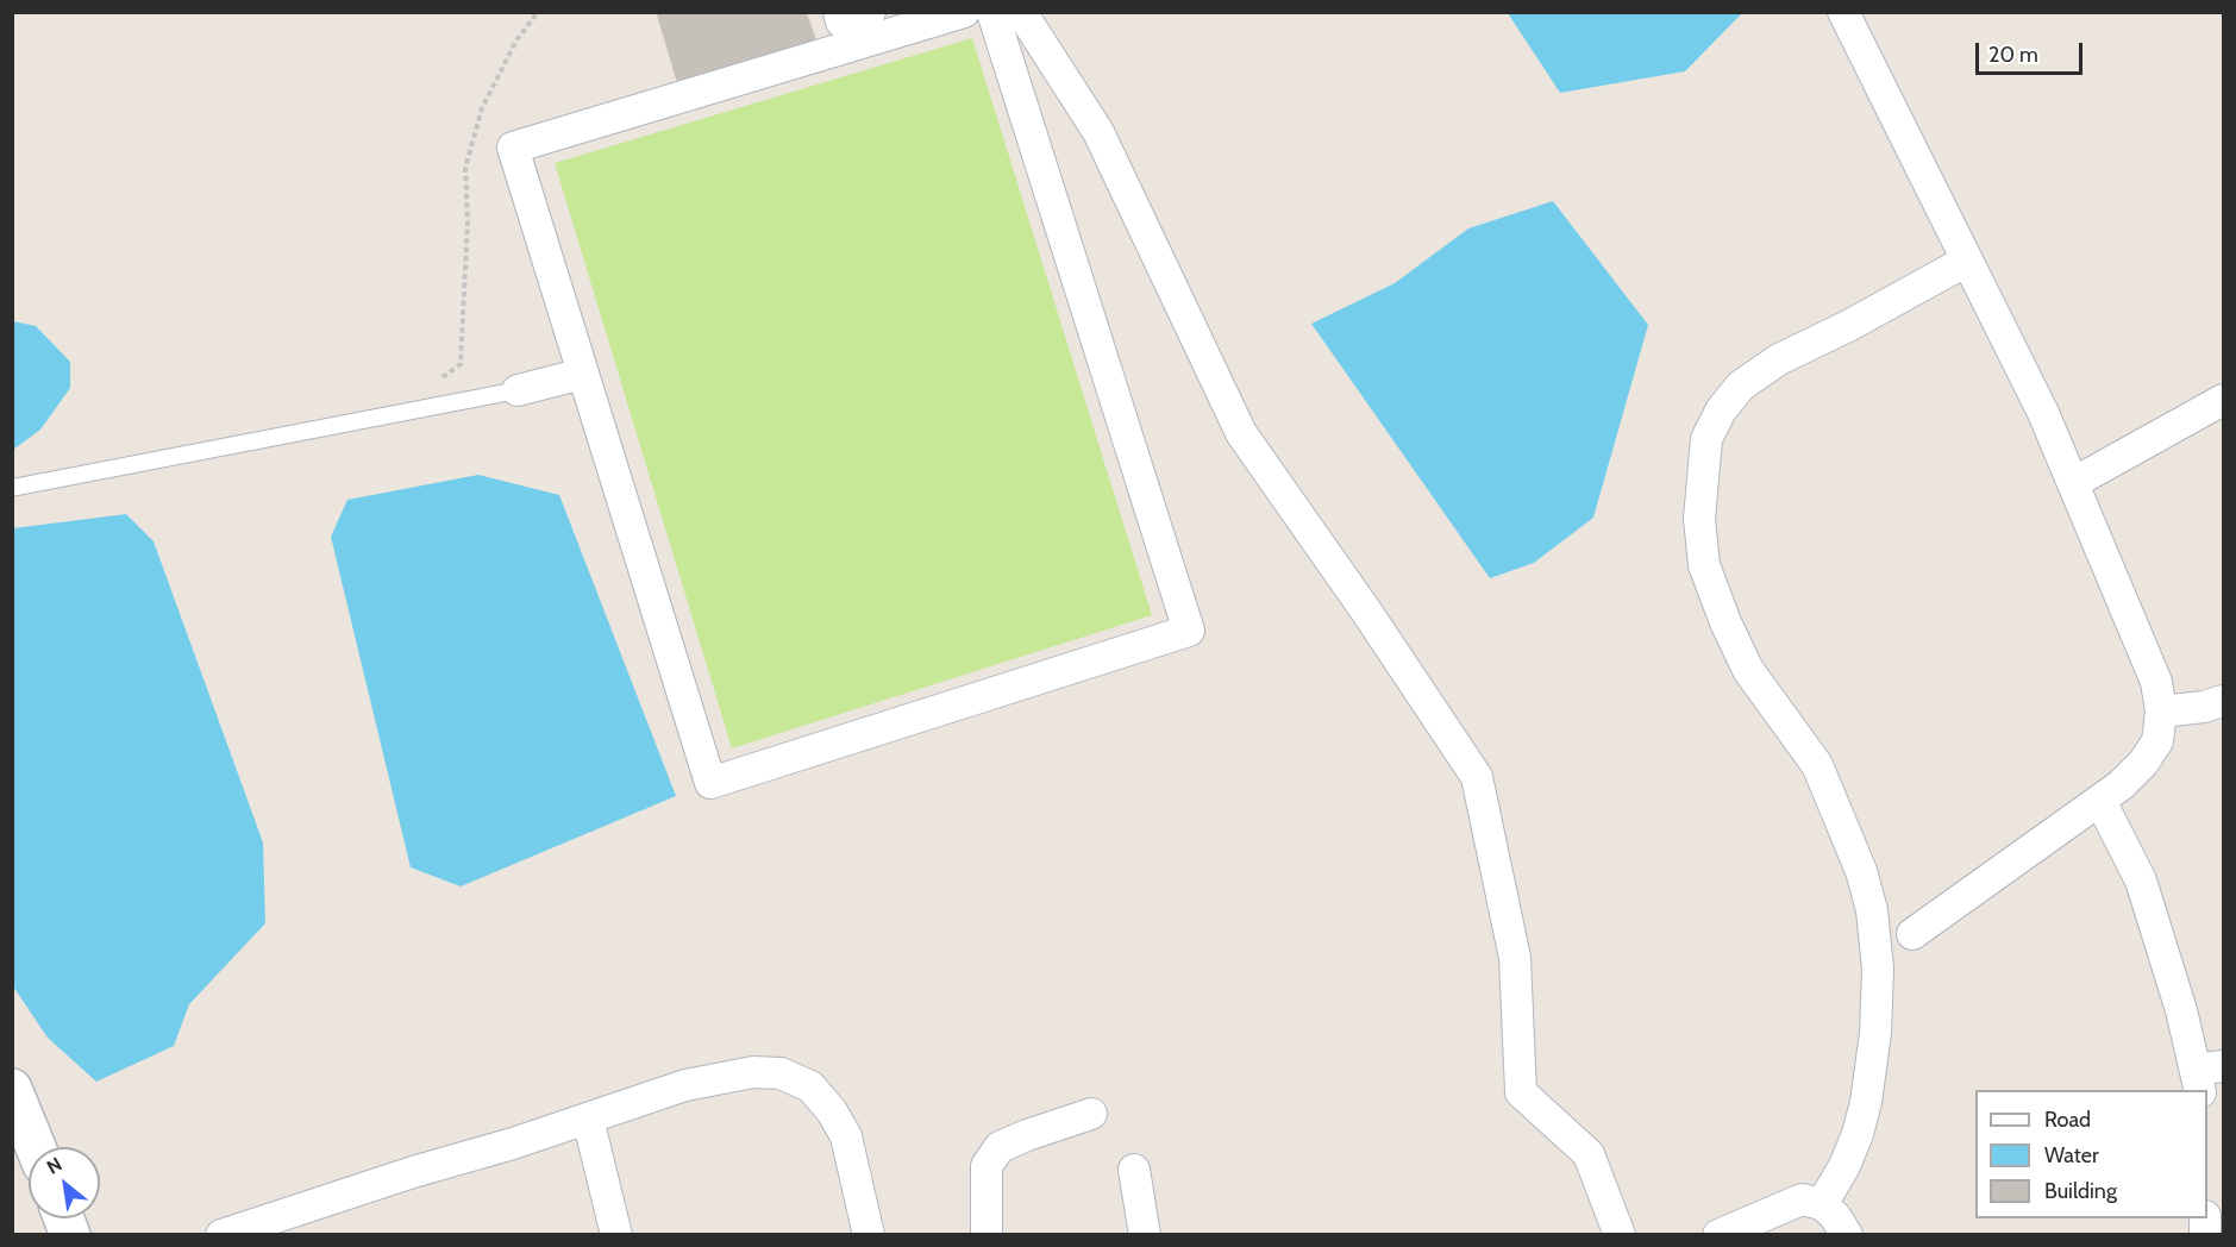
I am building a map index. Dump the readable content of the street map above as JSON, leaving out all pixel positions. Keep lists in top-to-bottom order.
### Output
{
  "legend": ["Road", "Water", "Building"],
  "scale_bar": "20 m",
  "north": "top left"
}
